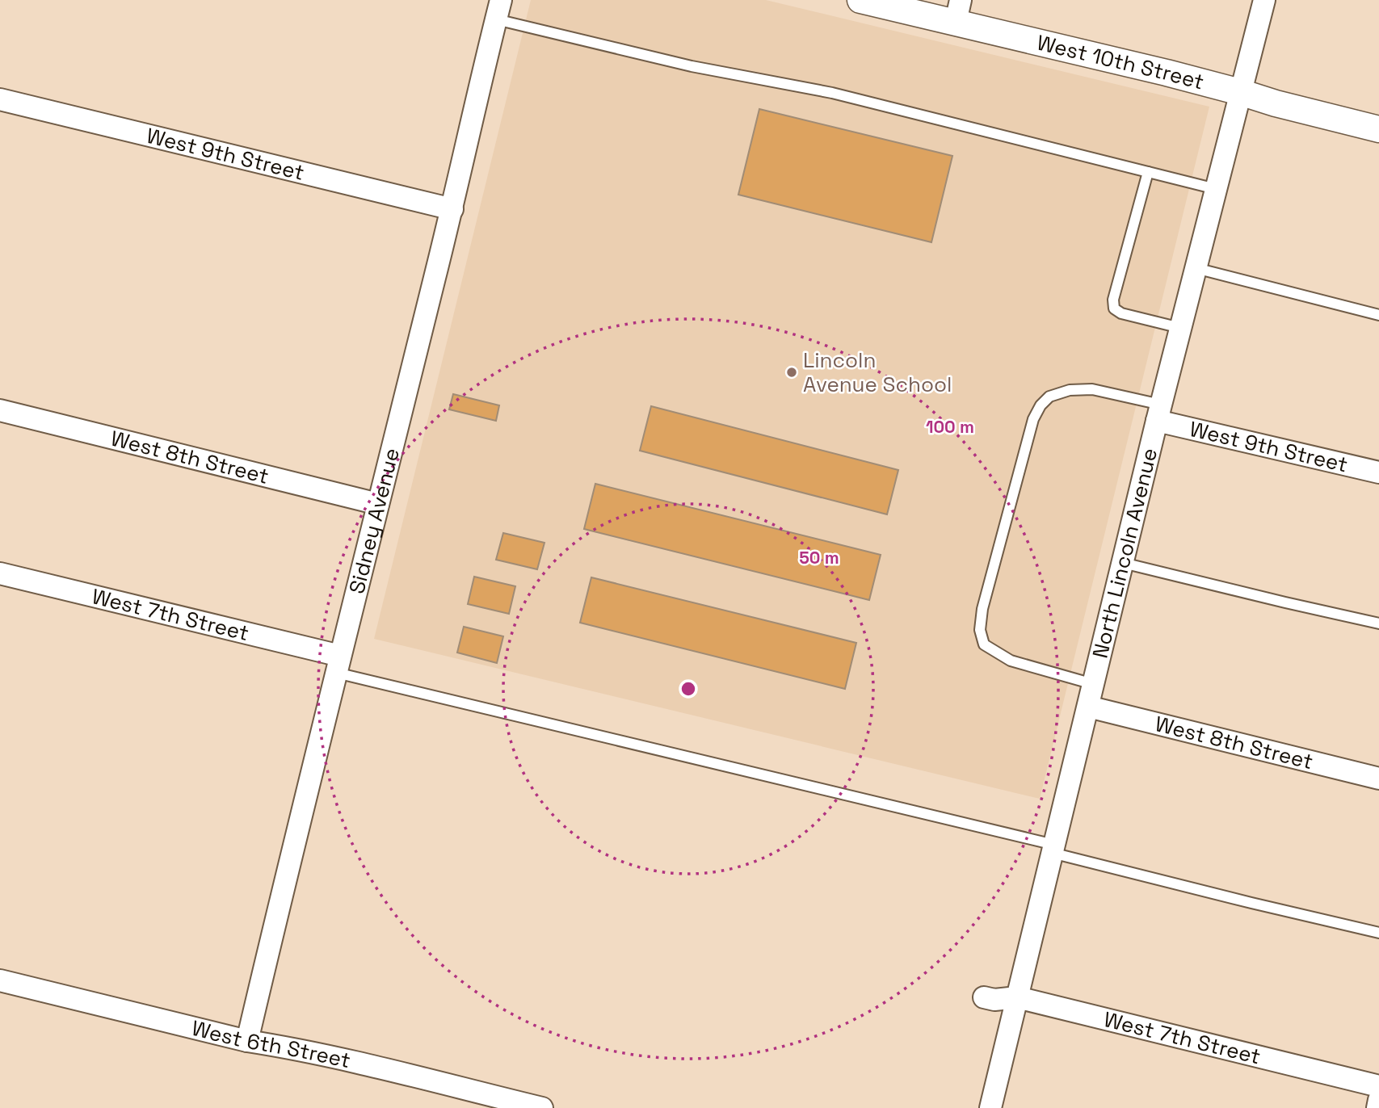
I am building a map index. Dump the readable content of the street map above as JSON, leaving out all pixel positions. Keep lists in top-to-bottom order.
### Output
{
  "streets": {
    "street": [
      "West 10th Street",
      "West 9th Street",
      "West 8th Street",
      "Sidney Avenue",
      "North Lincoln Avenue",
      "West 7th Street",
      "West 6th Street"
    ]
  },
  "crossings": [
    ["West 10th Street", "North Lincoln Avenue"],
    ["West 9th Street", "Sidney Avenue"],
    ["West 9th Street", "North Lincoln Avenue"],
    ["West 8th Street", "Sidney Avenue"],
    ["West 8th Street", "North Lincoln Avenue"],
    ["Sidney Avenue", "West 7th Street"],
    ["Sidney Avenue", "West 6th Street"],
    ["North Lincoln Avenue", "West 7th Street"]
  ],
  "places": ["Lincoln Avenue School"],
  "rings": ["100 m", "50 m"]
}
